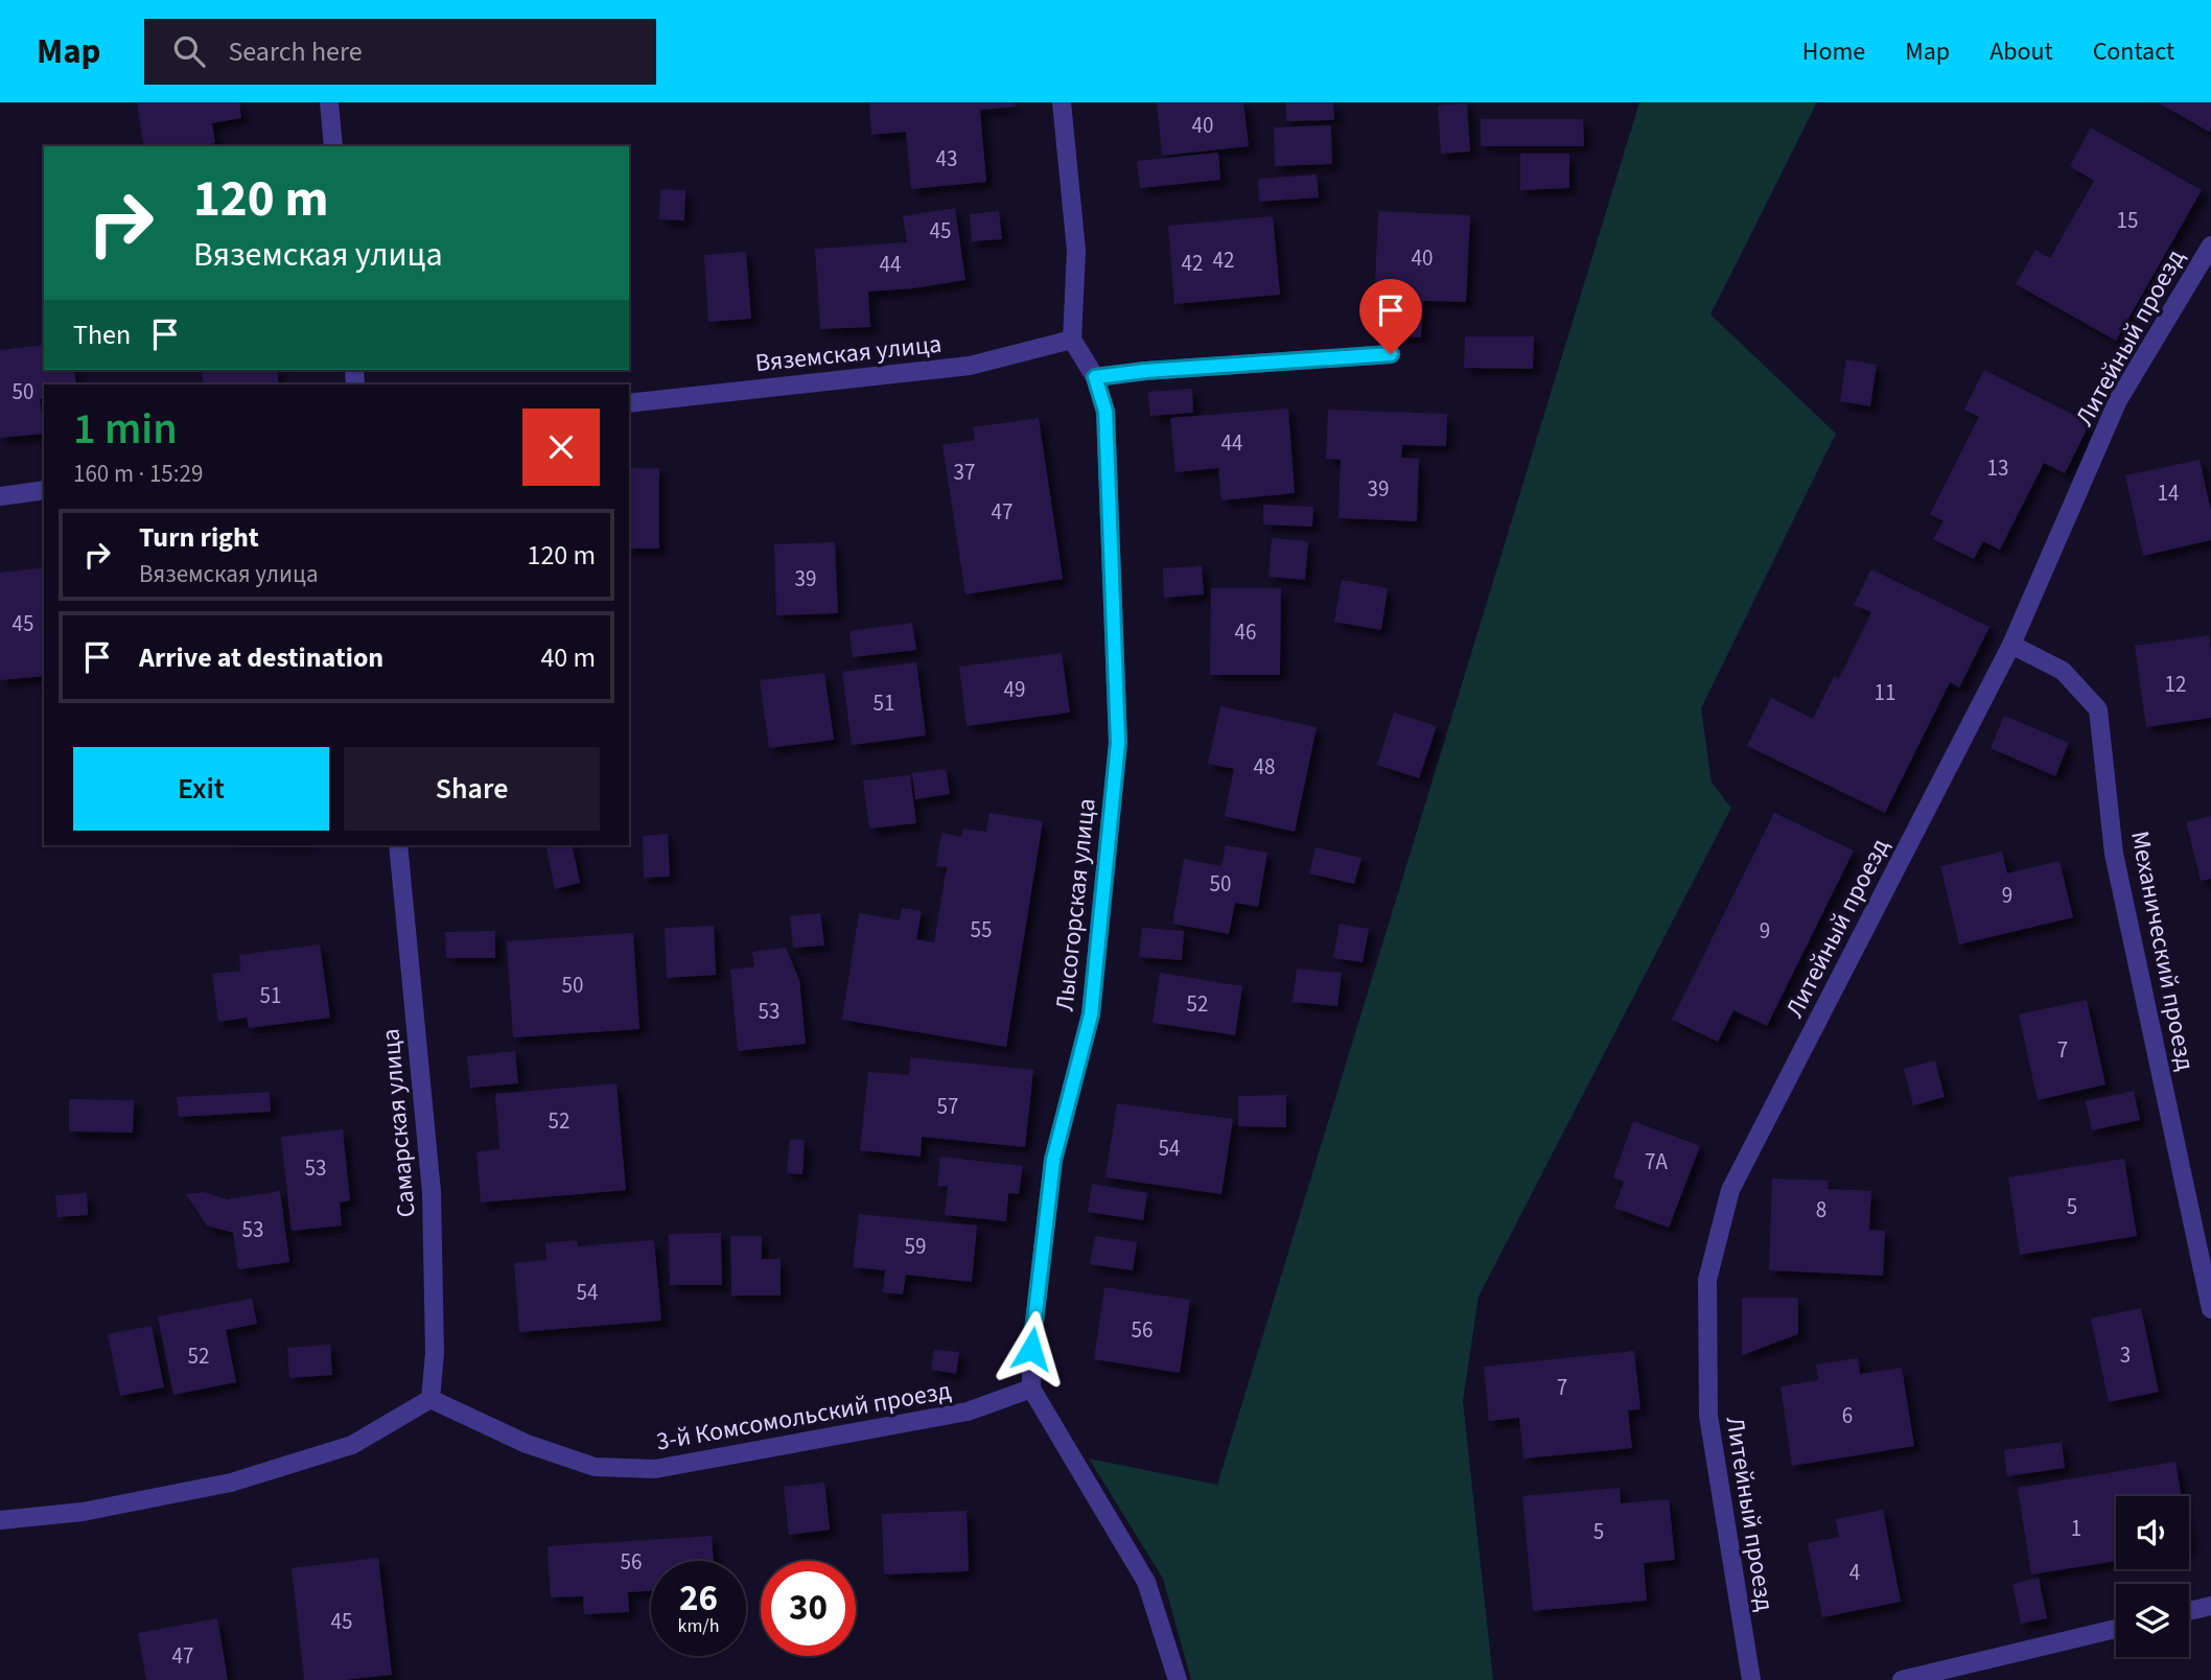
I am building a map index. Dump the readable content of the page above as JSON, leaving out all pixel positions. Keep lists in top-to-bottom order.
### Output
{
  "streets": {
    "street": [
      "Литейный проезд",
      "Вяземская улица",
      "Лысогорская улица",
      "Механический проезд",
      "Самарская улица",
      "3-й Комсомольский проезд"
    ]
  },
  "crossings": [
    ["Литейный проезд", "Механический проезд"],
    ["Вяземская улица", "Лысогорская улица"],
    ["Лысогорская улица", "3-й Комсомольский проезд"],
    ["Самарская улица", "3-й Комсомольский проезд"]
  ],
  "house_numbers": [
    "40",
    "43",
    "15",
    "45",
    "40",
    "42",
    "42",
    "44",
    "50",
    "44",
    "13",
    "37",
    "39",
    "14",
    "47",
    "39",
    "45",
    "46",
    "12",
    "49",
    "11",
    "51",
    "48",
    "50",
    "9",
    "55",
    "9",
    "50",
    "51",
    "52",
    "53",
    "7",
    "57",
    "52",
    "54",
    "7А",
    "53",
    "5",
    "8",
    "53",
    "59",
    "54",
    "56",
    "3",
    "52",
    "7",
    "6",
    "1",
    "5",
    "56",
    "4",
    "45",
    "47"
  ],
  "page": {
    "header": "Map",
    "search": "Search here",
    "nav": [
      "Home",
      "Map",
      "About",
      "Contact"
    ],
    "turn": ["120 m", "Вяземская улица"],
    "then": "Then",
    "heading": ["1 min", "160 m · 15:29"],
    "list": [
      {
        "name": "Turn right",
        "note": "Вяземская улица",
        "value": "120 m"
      },
      {
        "name": "Arrive at destination",
        "value": "40 m"
      }
    ],
    "buttons": ["Exit", "Share"],
    "speed": "26 km/h",
    "limit": "30"
  }
}
